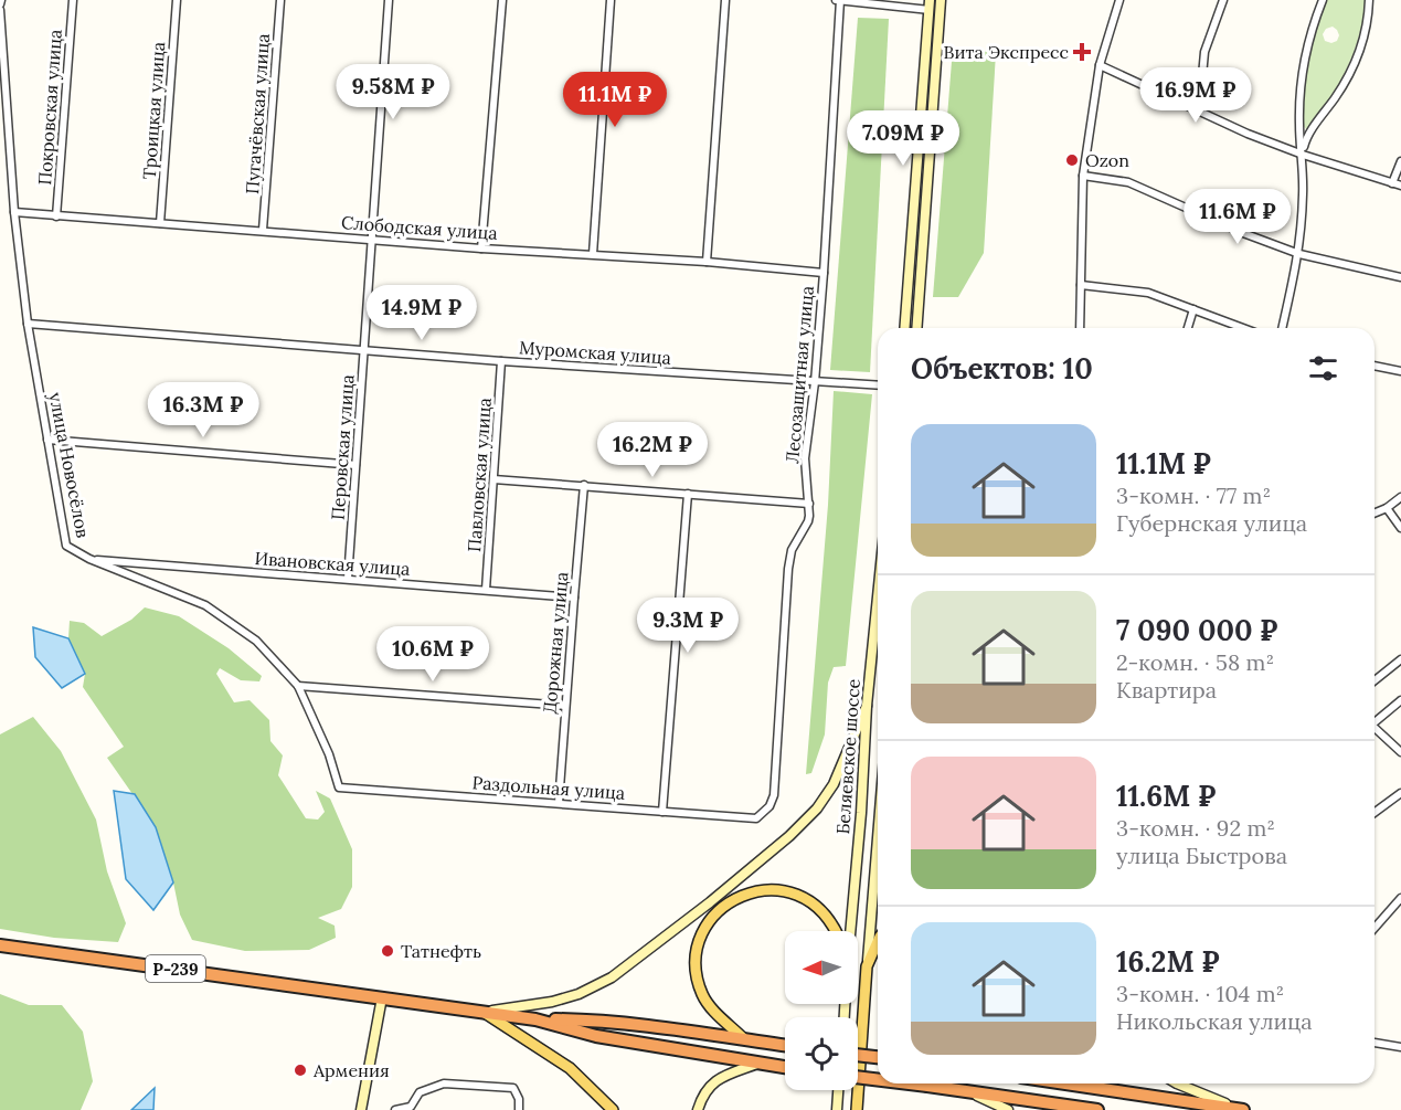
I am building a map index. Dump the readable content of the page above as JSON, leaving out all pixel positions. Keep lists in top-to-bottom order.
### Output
{
  "streets": {
    "highway": ["Р-239"],
    "main road": ["Беляевское шоссе"],
    "street": [
      "Покровская улица",
      "Троицкая улица",
      "Пугачёвская улица",
      "Слободская улица",
      "Муромская улица",
      "Лесозащитная улица",
      "Перовская улица",
      "улица Новосёлов",
      "Павловская улица",
      "Ивановская улица",
      "Дорожная улица",
      "Раздольная улица"
    ]
  },
  "crossings": [
    ["Покровская улица", "Слободская улица"],
    ["Троицкая улица", "Слободская улица"],
    ["Пугачёвская улица", "Слободская улица"],
    ["Слободская улица", "Лесозащитная улица"],
    ["Слободская улица", "Перовская улица"],
    ["Слободская улица", "улица Новосёлов"],
    ["Муромская улица", "Лесозащитная улица"],
    ["Муромская улица", "Перовская улица"],
    ["Муромская улица", "улица Новосёлов"],
    ["Муромская улица", "Павловская улица"],
    ["Лесозащитная улица", "Раздольная улица"],
    ["Перовская улица", "Ивановская улица"],
    ["улица Новосёлов", "Ивановская улица"],
    ["улица Новосёлов", "Раздольная улица"],
    ["Павловская улица", "Ивановская улица"],
    ["Ивановская улица", "Дорожная улица"],
    ["Дорожная улица", "Раздольная улица"]
  ],
  "places": {
    "health": ["Вита Экспресс"],
    "other": ["Ozon", "Татнефть", "Армения"]
  },
  "north": "left",
  "page": {
    "price": [
      "9.58M ₽",
      "16.9M ₽",
      "11.1M ₽",
      "7.09M ₽",
      "11.6M ₽",
      "14.9M ₽",
      "16.3M ₽",
      "16.2M ₽",
      "9.3M ₽",
      "10.6M ₽"
    ],
    "heading": "Объектов: 10",
    "list": [
      {
        "name": "11.1M ₽",
        "note": "3-комн. · 77 m² · Губернская улица"
      },
      {
        "name": "7 090 000 ₽",
        "note": "2-комн. · 58 m² · Квартира"
      },
      {
        "name": "11.6M ₽",
        "note": "3-комн. · 92 m² · улица Быстрова"
      },
      {
        "name": "16.2M ₽",
        "note": "3-комн. · 104 m² · Никольская улица"
      }
    ]
  }
}
